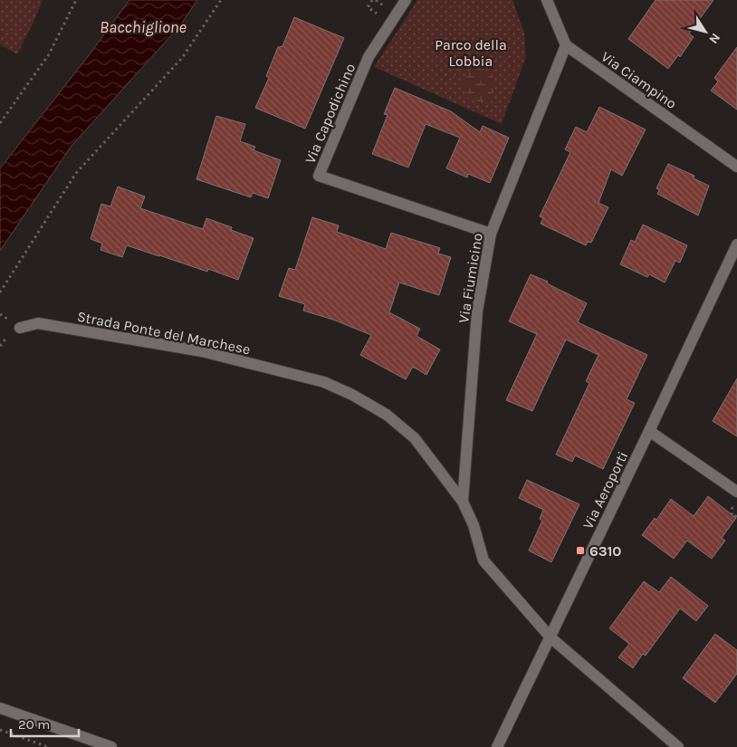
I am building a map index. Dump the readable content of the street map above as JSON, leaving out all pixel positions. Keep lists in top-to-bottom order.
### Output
{
  "streets": {
    "street": [
      "Via Ciampino",
      "Via Capodichino",
      "Via Fiumicino",
      "Strada Ponte del Marchese",
      "Via Aeroporti"
    ]
  },
  "crossings": [
    ["Via Ciampino", "Via Fiumicino"],
    ["Via Capodichino", "Via Fiumicino"],
    ["Via Fiumicino", "Strada Ponte del Marchese"],
    ["Strada Ponte del Marchese", "Via Aeroporti"]
  ],
  "water": ["Bacchiglione"],
  "parks": ["Parco della Lobbia"],
  "places": {
    "transit": ["6310"]
  },
  "scale_bar": "20 m",
  "north": "bottom right"
}
